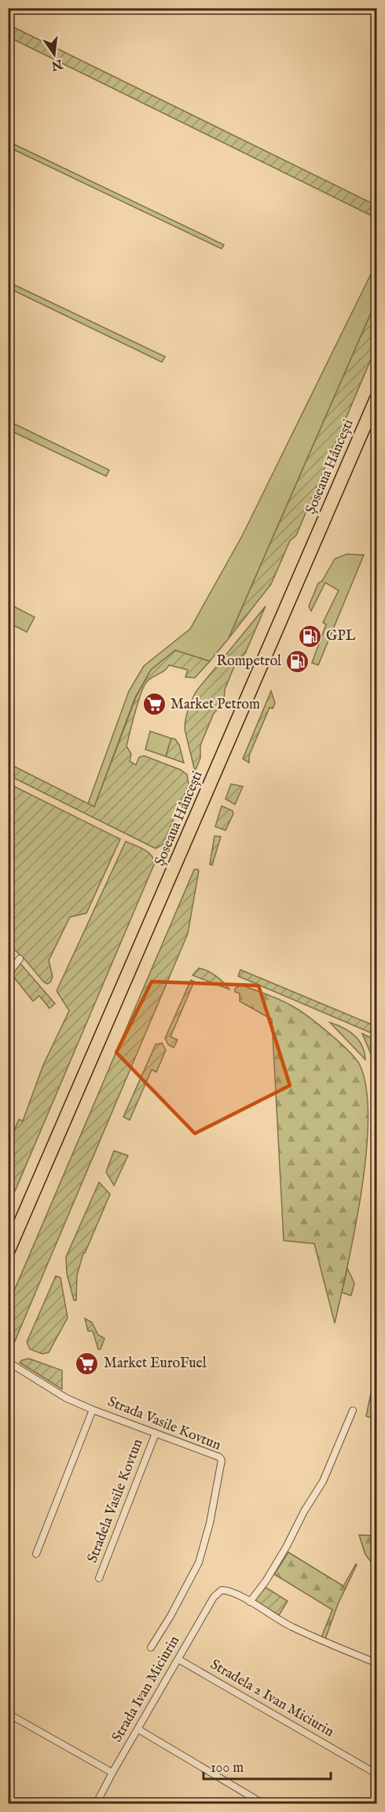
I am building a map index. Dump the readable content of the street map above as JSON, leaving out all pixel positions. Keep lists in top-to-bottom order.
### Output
{
  "streets": {
    "highway": ["Șoseaua Hâncești"],
    "street": [
      "Strada Vasile Kovtun",
      "Stradela Vasile Kovtun",
      "Strada Ivan Miciurin",
      "Stradela 2 Ivan Miciurin"
    ]
  },
  "crossings": [
    ["Strada Vasile Kovtun", "Stradela Vasile Kovtun"],
    ["Strada Ivan Miciurin", "Stradela 2 Ivan Miciurin"]
  ],
  "places": {
    "fuel station": ["GPL", "Rompetrol"],
    "supermarket": ["Market Petrom", "Market EuroFuel"]
  },
  "scale_bar": "100 m",
  "north": "bottom"
}
